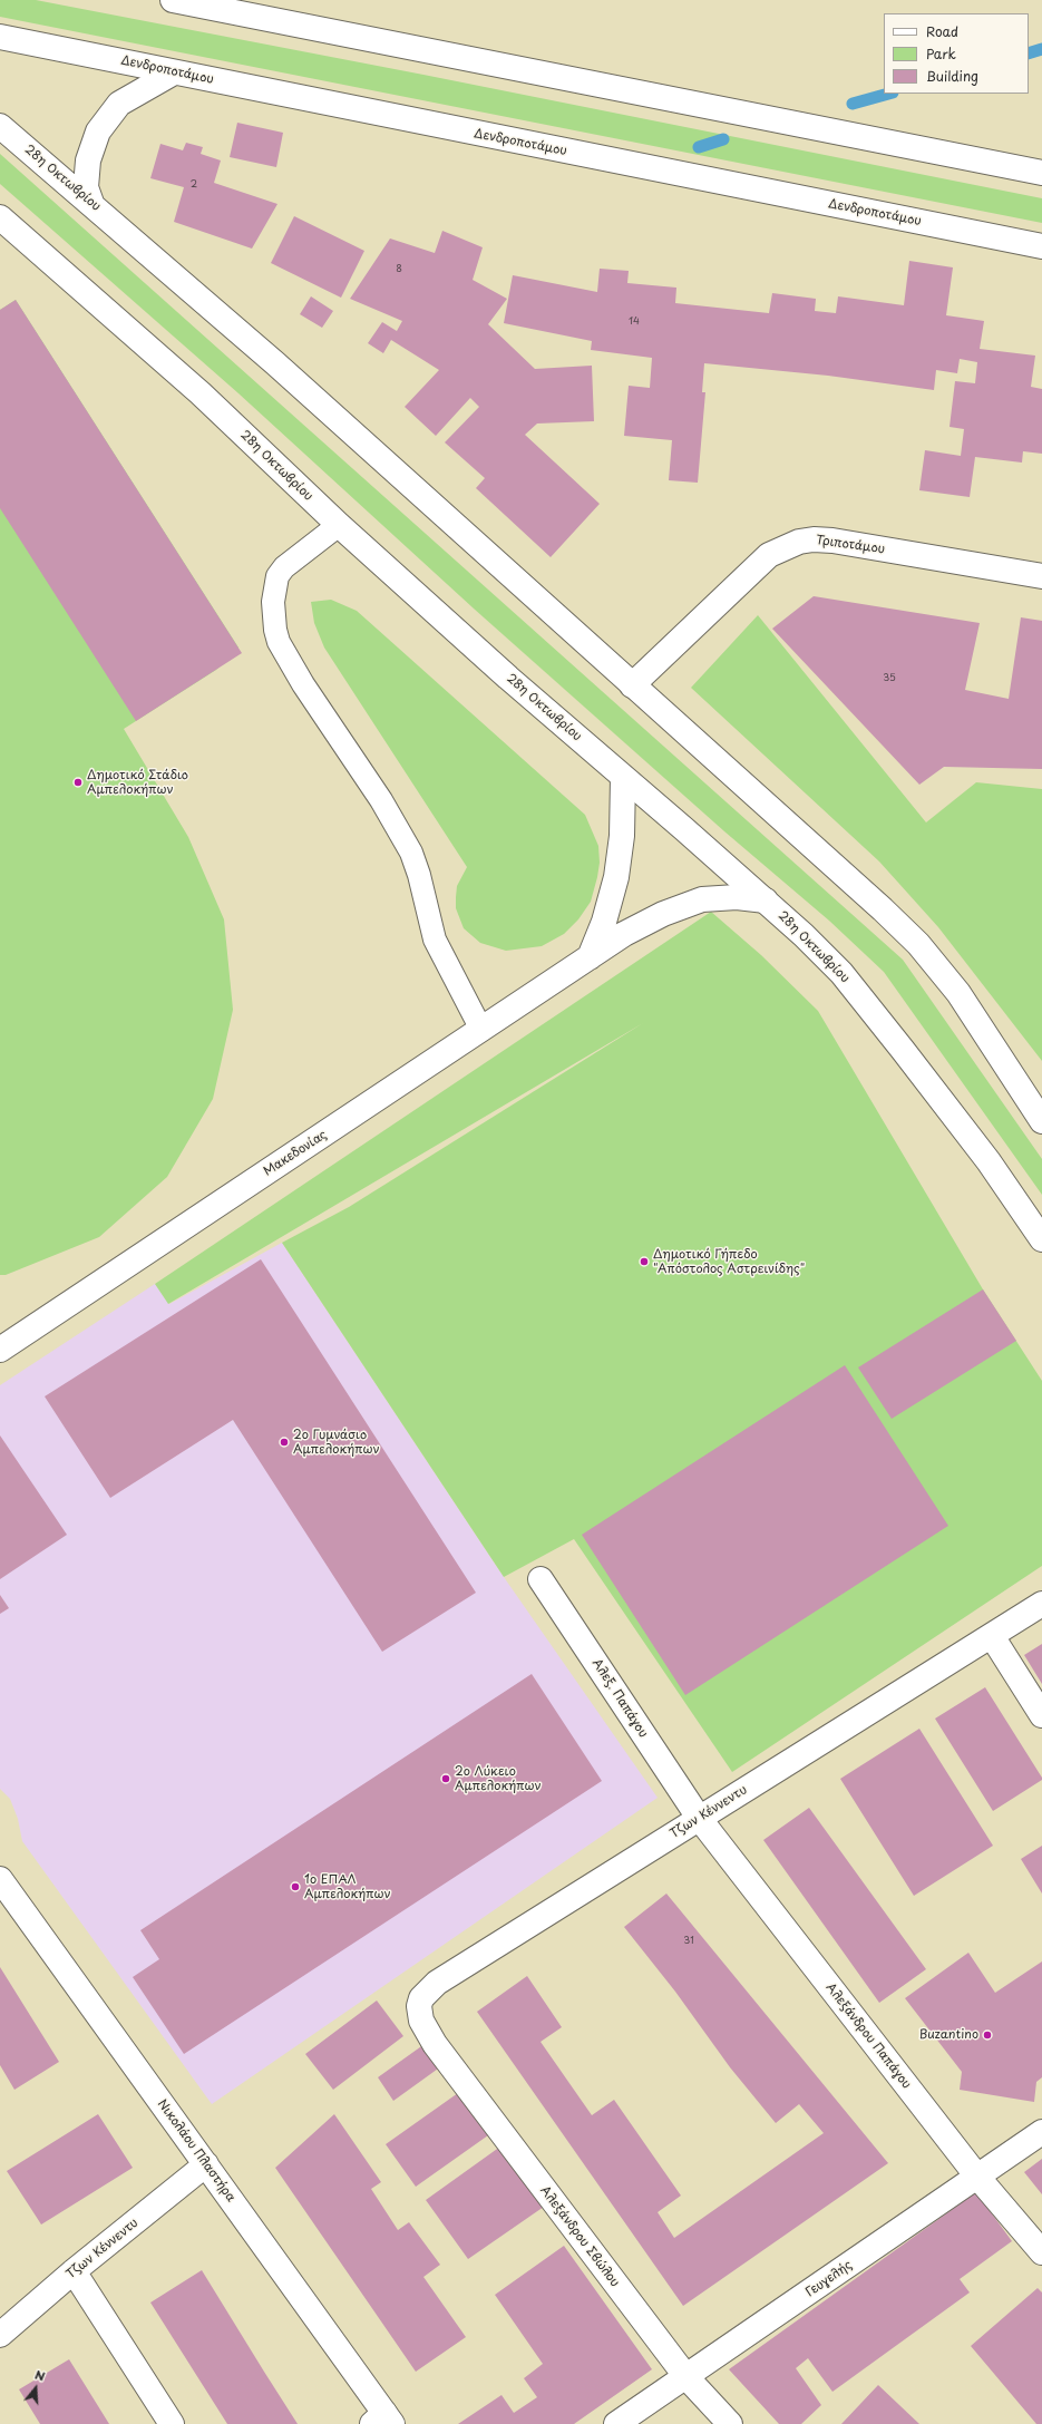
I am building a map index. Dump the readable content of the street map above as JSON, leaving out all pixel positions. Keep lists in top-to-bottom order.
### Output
{
  "streets": {
    "street": [
      "Δενδροποτάμου",
      "28η Οκτωβρίου",
      "Τριποτάμου",
      "Μακεδονίας",
      "Αλεξ. Παπάγου",
      "Τζων Κέννεντυ",
      "Αλεξάνδρου Παπάγου",
      "Νικολάου Πλαστήρα",
      "Αλεξάνδρου Σβώλου",
      "Γευγελής"
    ]
  },
  "crossings": [
    ["28η Οκτωβρίου", "Τριποτάμου"],
    ["28η Οκτωβρίου", "Μακεδονίας"],
    ["Αλεξ. Παπάγου", "Τζων Κέννεντυ"],
    ["Αλεξ. Παπάγου", "Αλεξάνδρου Παπάγου"],
    ["Τζων Κέννεντυ", "Αλεξάνδρου Παπάγου"],
    ["Τζων Κέννεντυ", "Νικολάου Πλαστήρα"],
    ["Τζων Κέννεντυ", "Αλεξάνδρου Σβώλου"],
    ["Αλεξάνδρου Παπάγου", "Γευγελής"],
    ["Αλεξάνδρου Σβώλου", "Γευγελής"]
  ],
  "places": [
    "Δημοτικό Στάδιο Αμπελοκήπων",
    "Δημοτικό Γήπεδο \"Απόστολος Αστρεινίδης\"",
    "2ο Γυμνάσιο Αμπελοκήπων",
    "2ο Λύκειο Αμπελοκήπων",
    "1ο ΕΠΑΛ Αμπελοκήπων",
    "Buzantino"
  ],
  "house_numbers": [
    "2",
    "8",
    "14",
    "35",
    "31"
  ],
  "legend": ["Road", "Park", "Building"],
  "north": "top"
}
